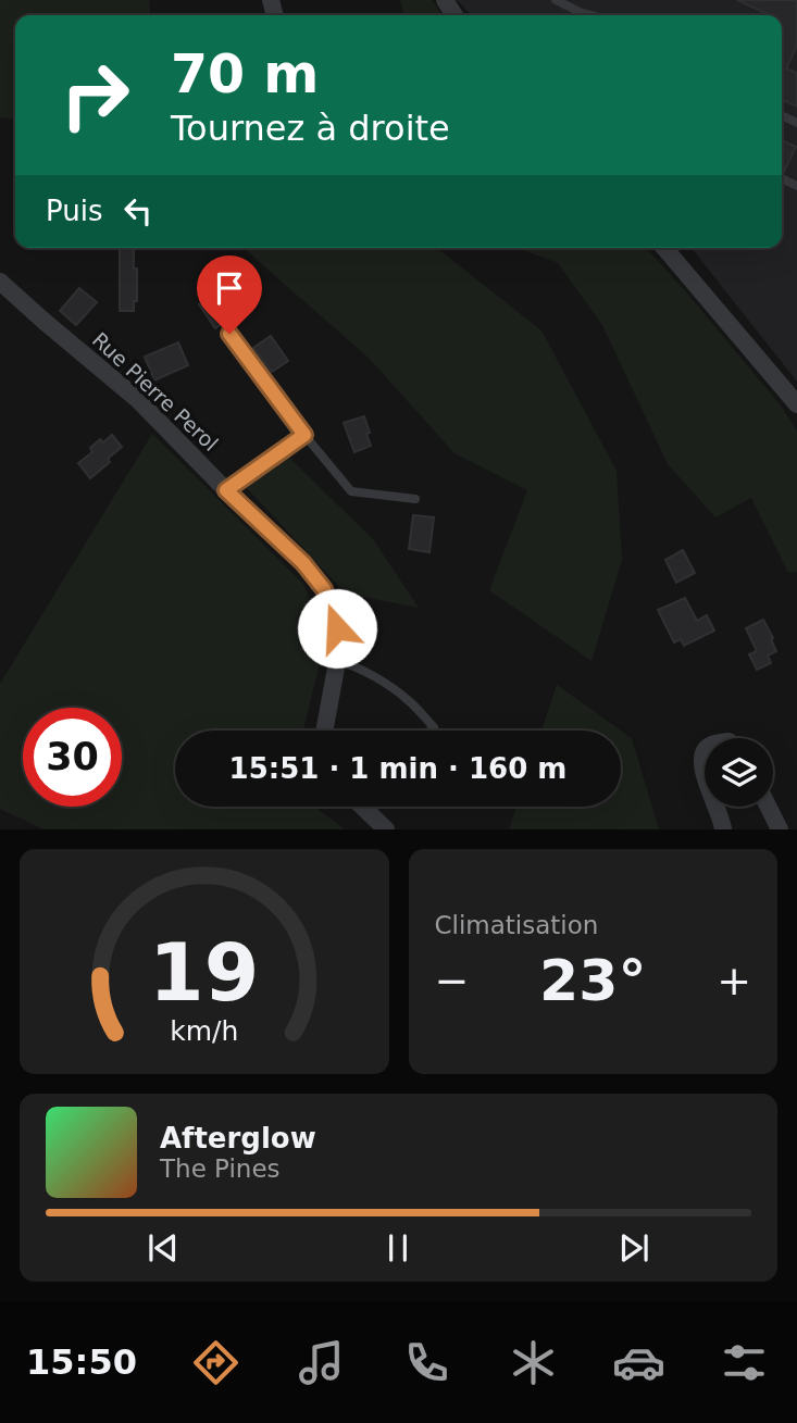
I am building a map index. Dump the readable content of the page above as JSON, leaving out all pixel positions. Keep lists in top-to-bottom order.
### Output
{
  "streets": {
    "street": ["Rue Pierre Perol"]
  },
  "page": {
    "turn": ["70 m", "Tournez à droite"],
    "then": "Puis",
    "limit": "30",
    "trip": "15:51 · 1 min · 160 m",
    "tile": "Climatisation",
    "heat": ["−", "23°", "+"],
    "song": ["Afterglow", "The Pines"],
    "tabs": "15:50",
    "gauge": ["19", "km/h"]
  }
}
